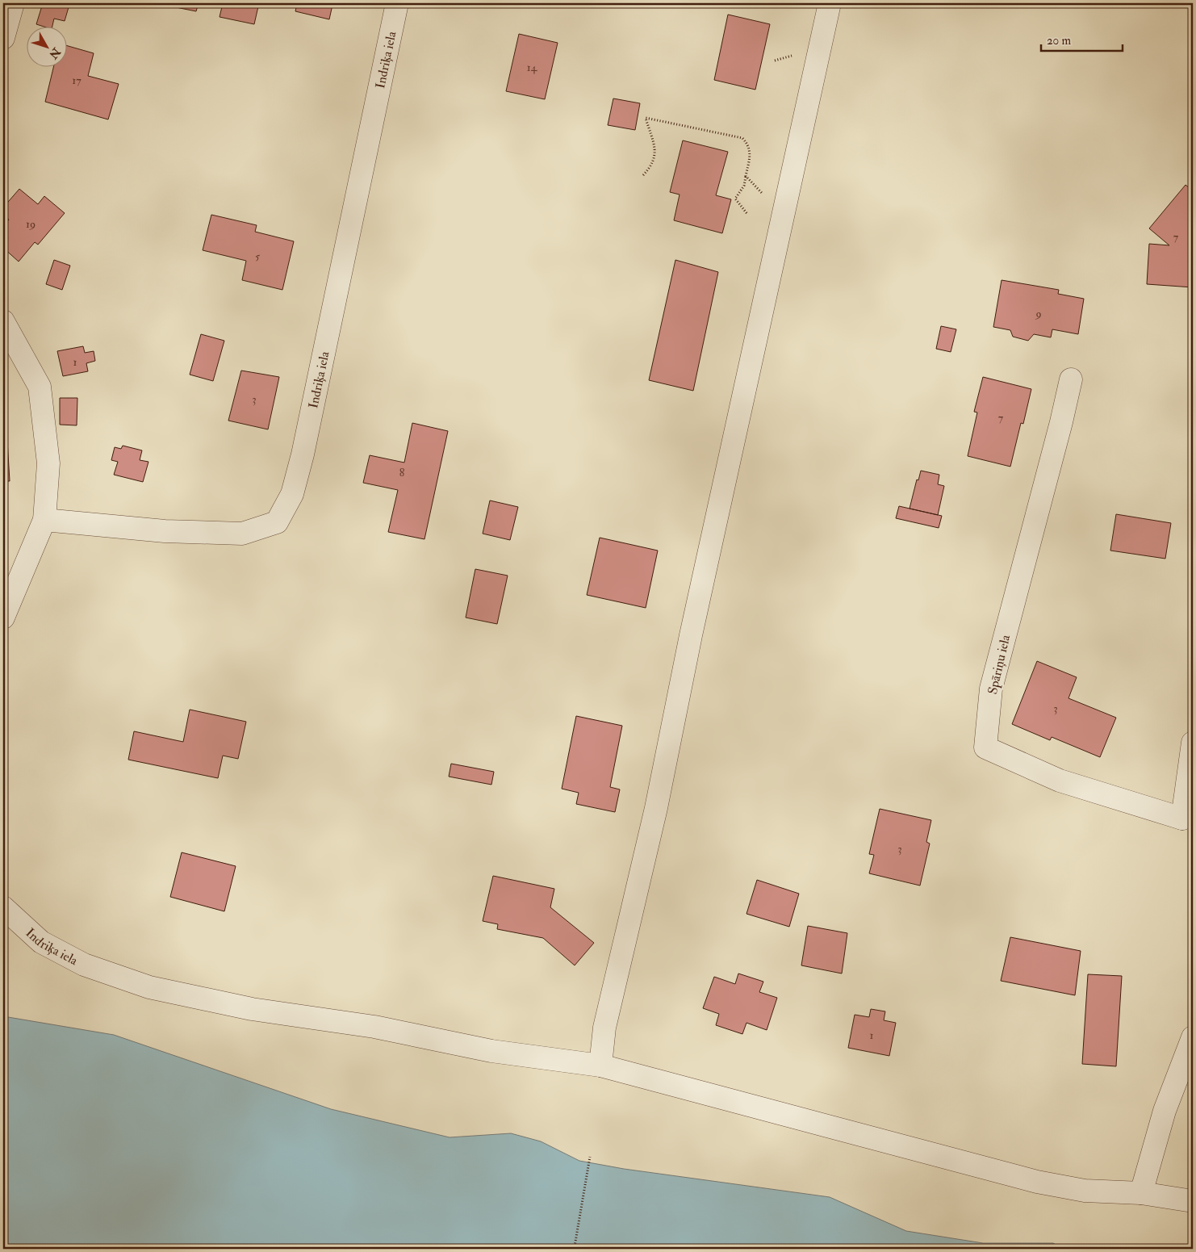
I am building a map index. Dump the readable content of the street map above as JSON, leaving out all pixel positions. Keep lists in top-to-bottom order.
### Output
{
  "streets": {
    "street": ["Indriķa iela", "Spāriņu iela"]
  },
  "house_numbers": [
    "14",
    "17",
    "19",
    "7",
    "5",
    "9",
    "1",
    "3",
    "7",
    "8",
    "3",
    "3",
    "1"
  ],
  "scale_bar": "20 m",
  "north": "bottom right"
}
